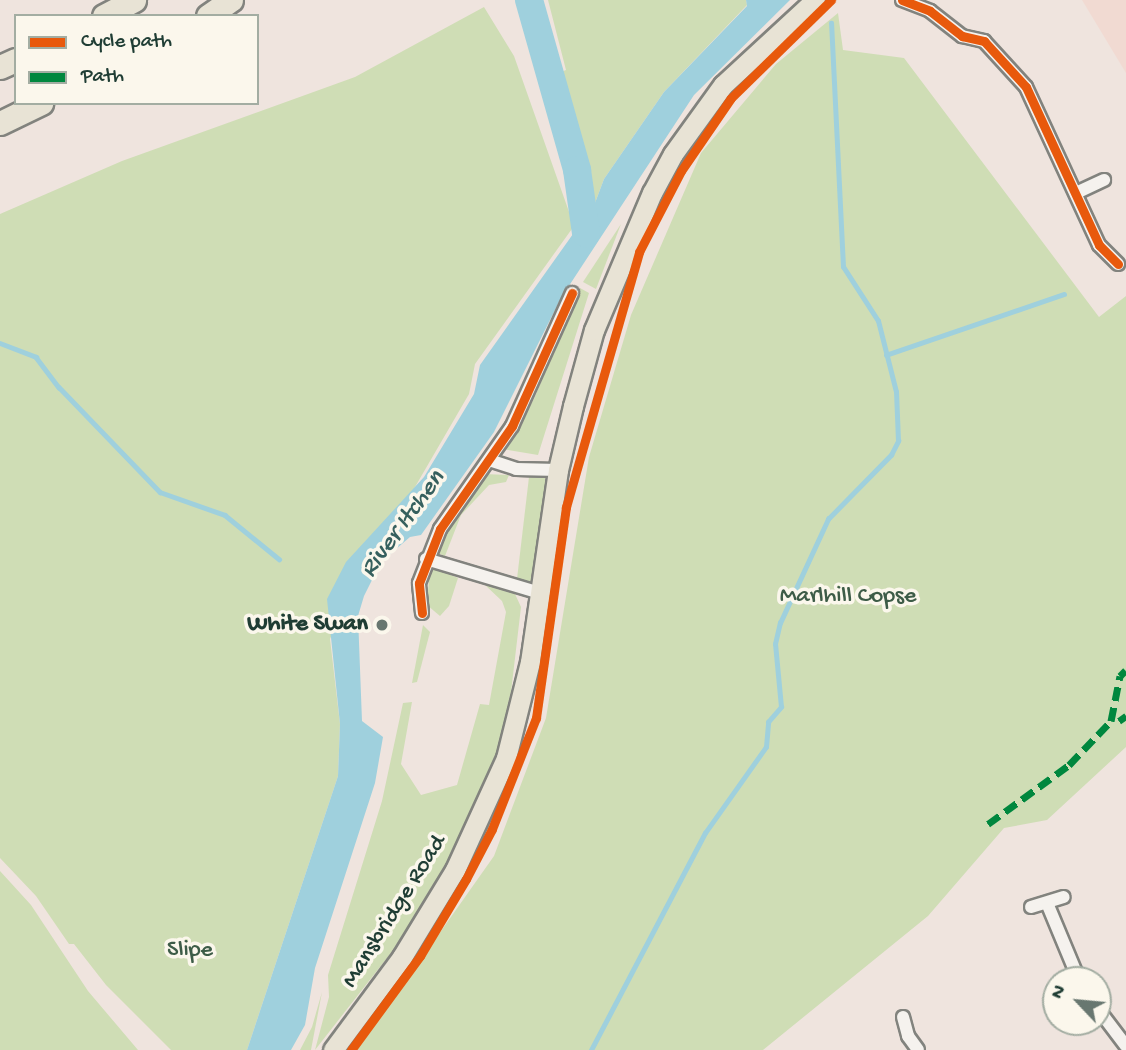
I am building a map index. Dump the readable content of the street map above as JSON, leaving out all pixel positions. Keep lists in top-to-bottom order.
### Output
{
  "streets": {
    "main road": ["Mansbridge Road"]
  },
  "water": ["River Itchen"],
  "parks": ["Marlhill Copse", "Slipe"],
  "places": ["White Swan"],
  "legend": ["Cycle path", "Path"],
  "north": "top left"
}
